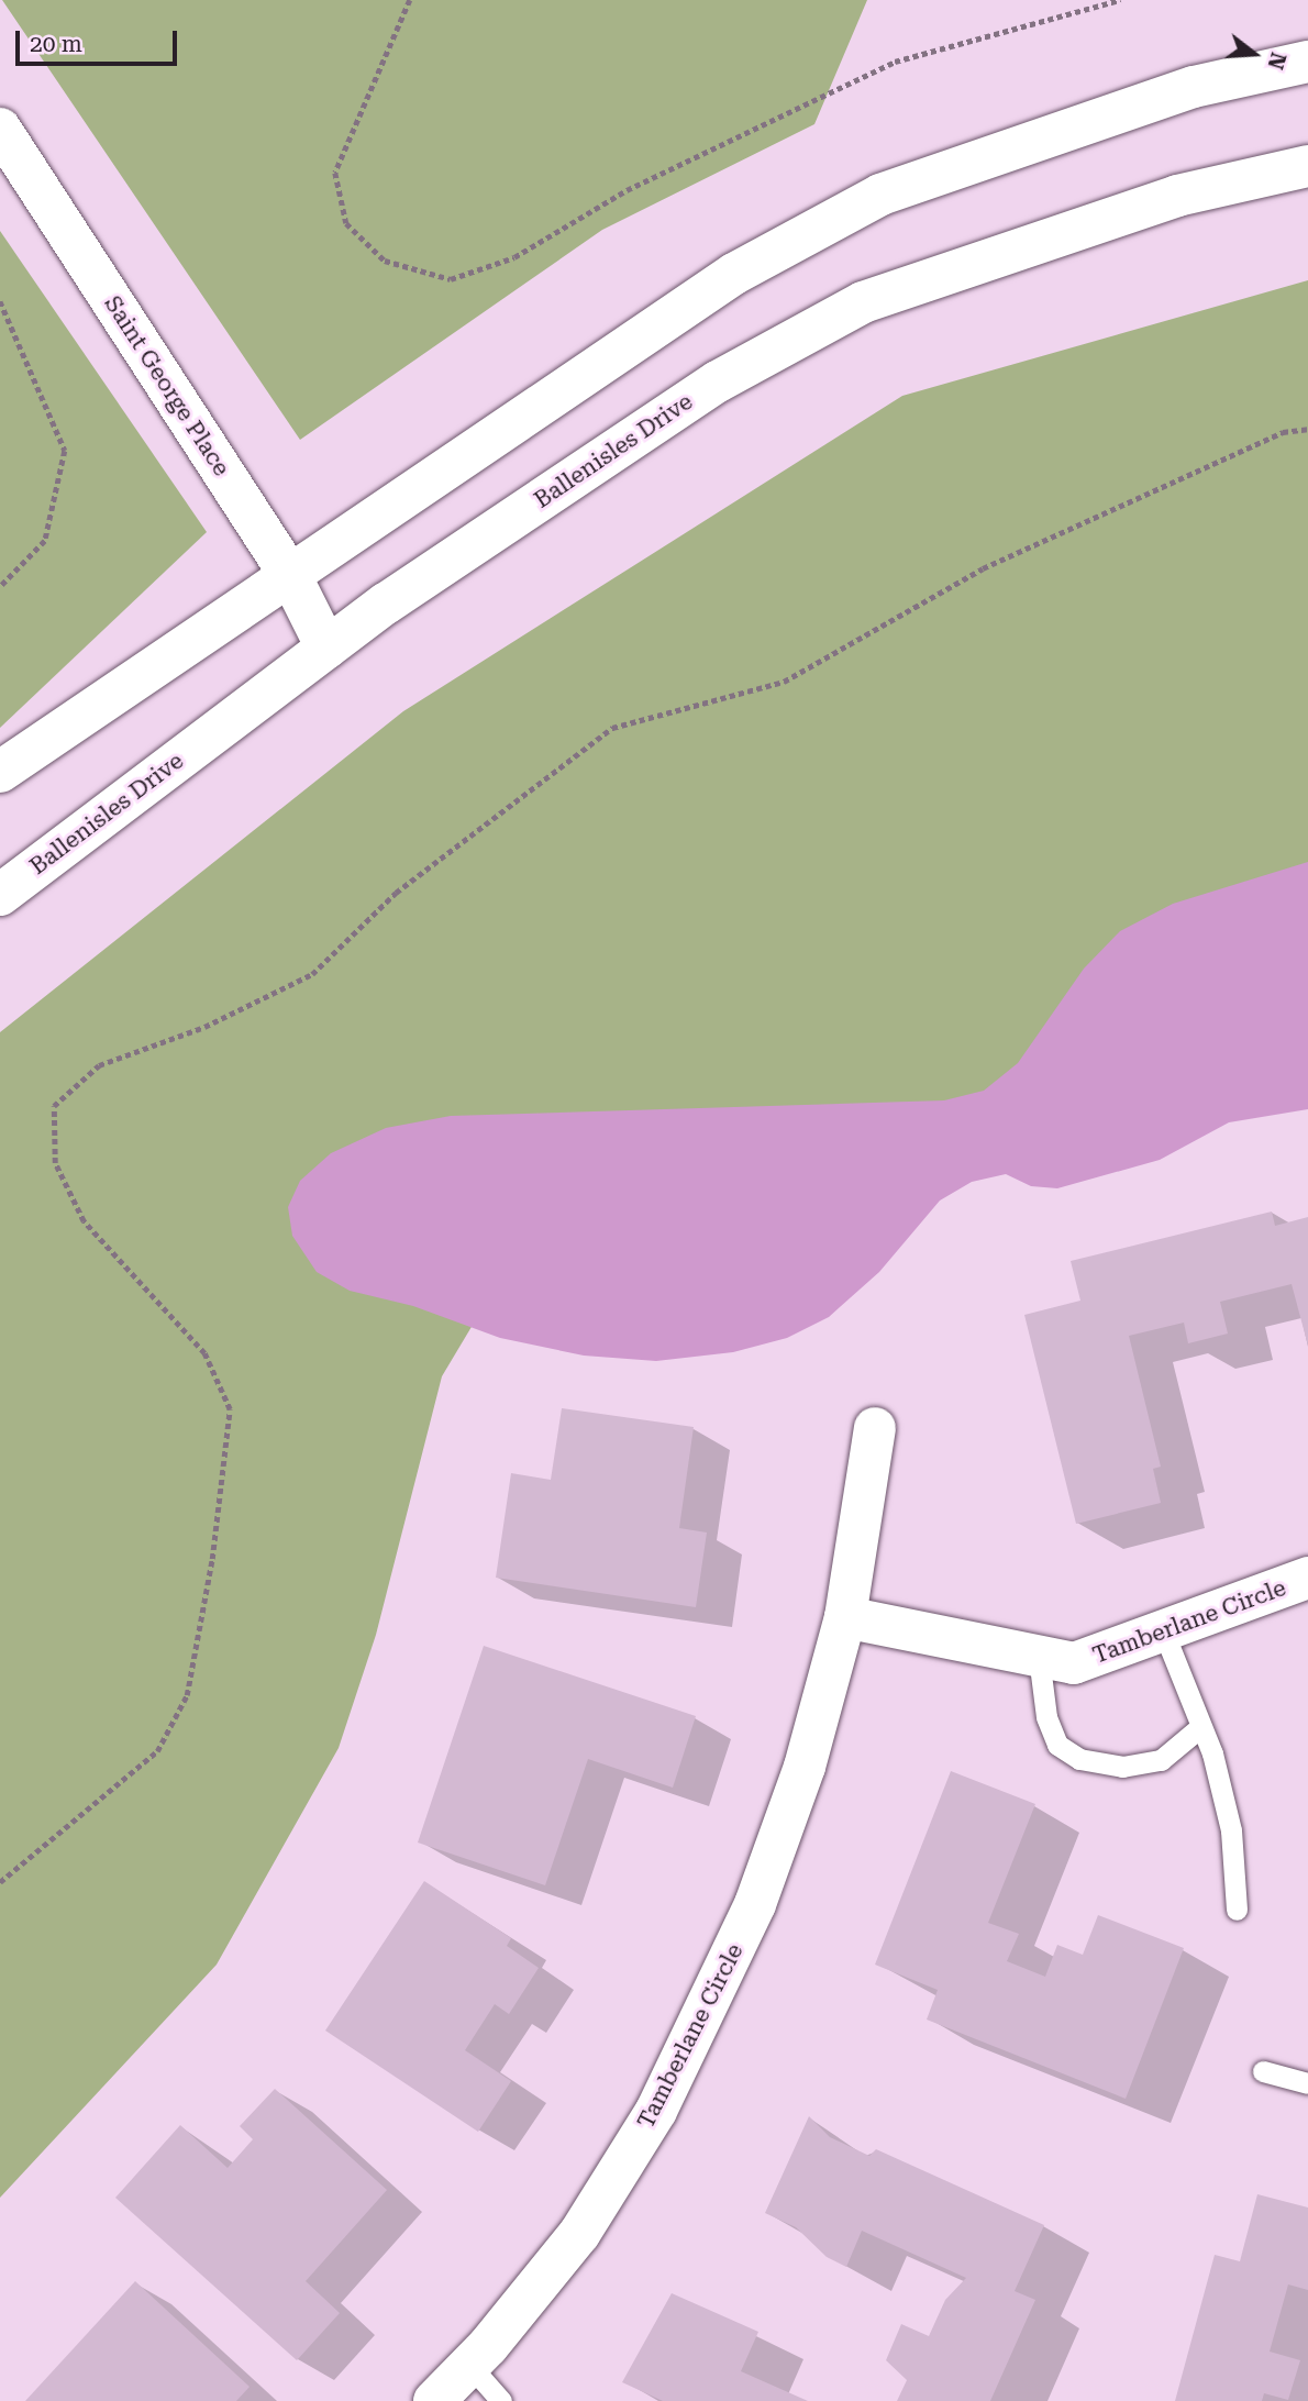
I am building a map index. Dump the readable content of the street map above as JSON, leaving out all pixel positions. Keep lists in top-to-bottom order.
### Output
{
  "streets": {
    "street": ["Saint George Place", "Ballenisles Drive", "Tamberlane Circle"]
  },
  "crossings": [
    ["Saint George Place", "Ballenisles Drive"]
  ],
  "scale_bar": "20 m",
  "north": "right"
}
